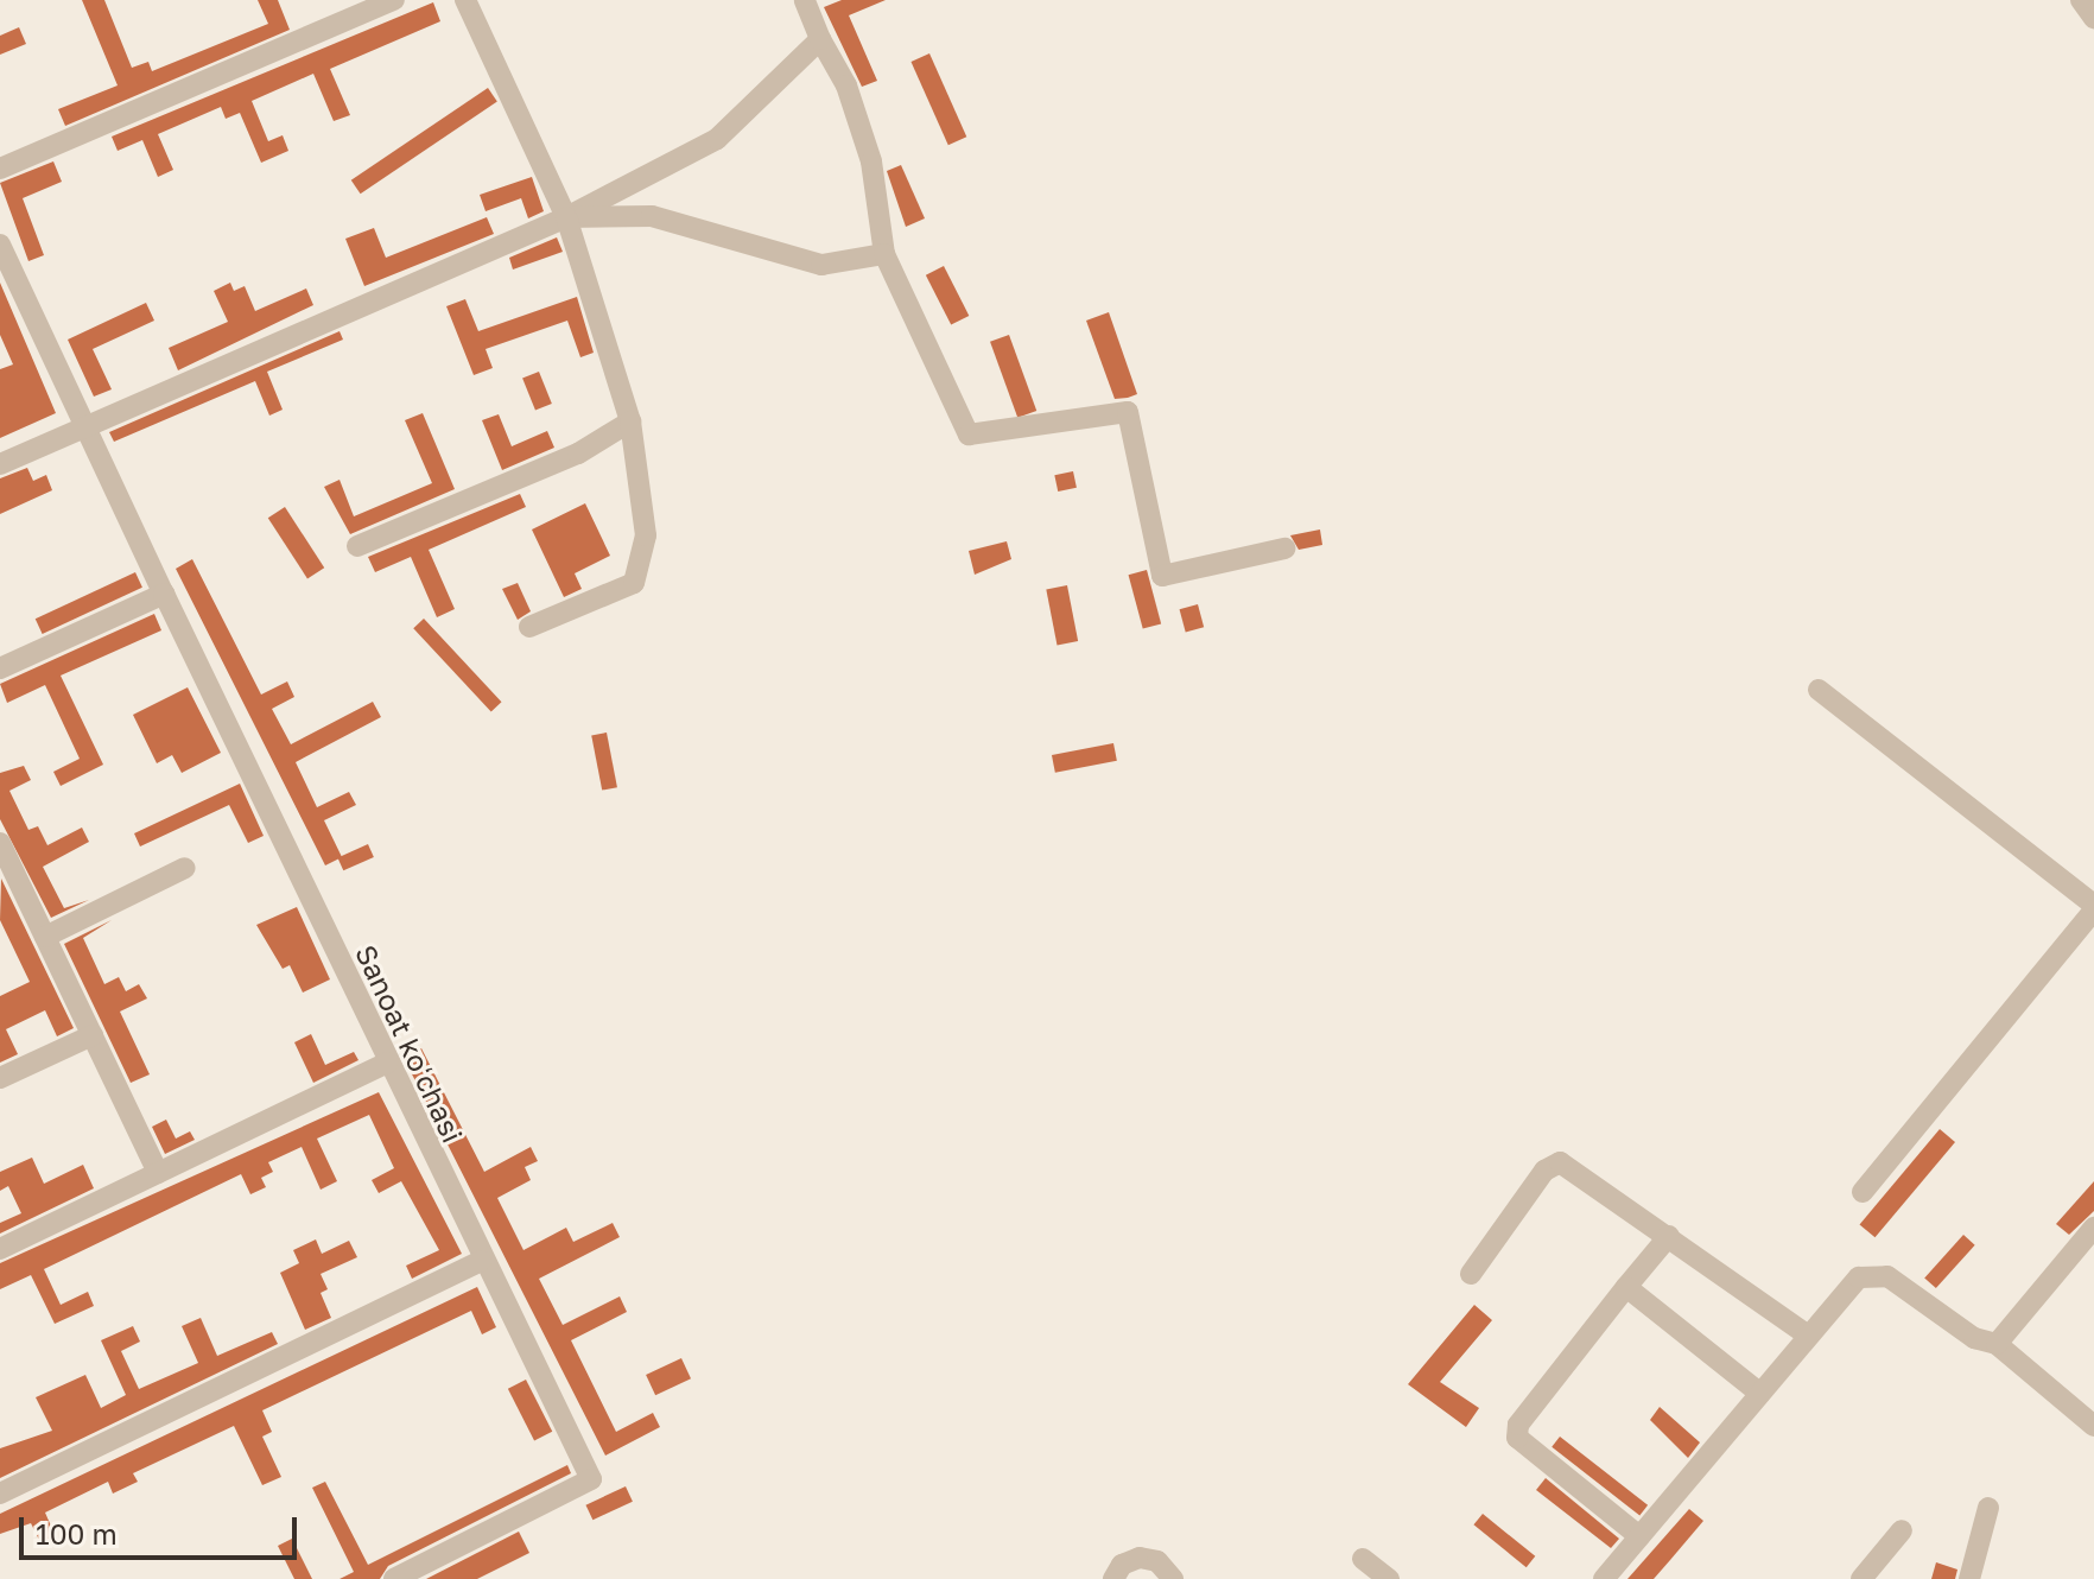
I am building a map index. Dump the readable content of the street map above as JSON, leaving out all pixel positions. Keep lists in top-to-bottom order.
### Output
{
  "streets": {
    "street": ["Sanoat koʻchasi"]
  },
  "scale_bar": "100 m"
}
